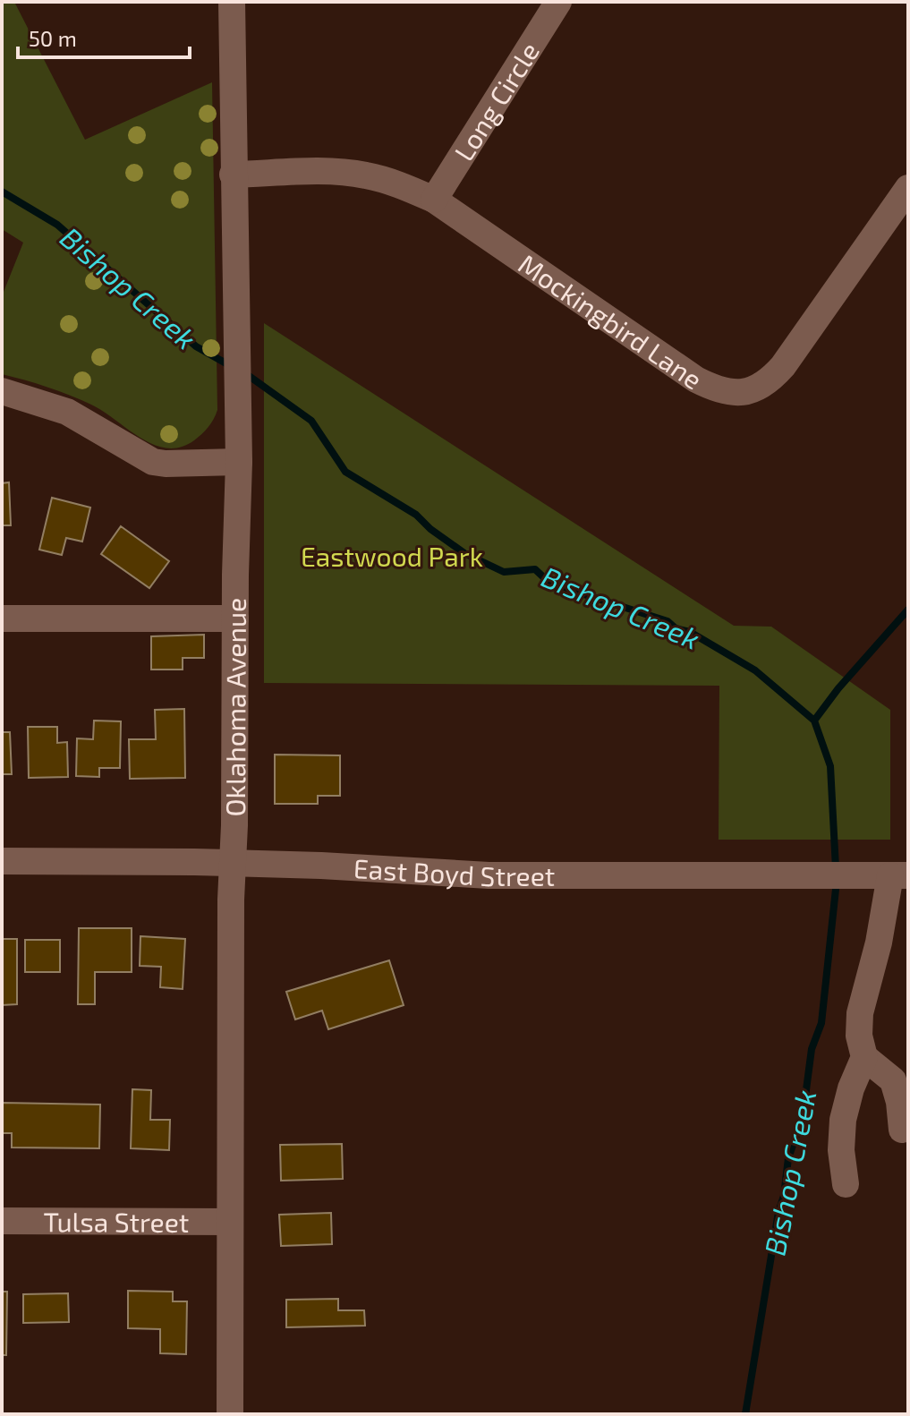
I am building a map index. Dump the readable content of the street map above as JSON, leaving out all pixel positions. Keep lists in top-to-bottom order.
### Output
{
  "streets": {
    "street": [
      "Long Circle",
      "Mockingbird Lane",
      "Oklahoma Avenue",
      "East Boyd Street",
      "Tulsa Street"
    ]
  },
  "crossings": [
    ["Long Circle", "Mockingbird Lane"],
    ["Mockingbird Lane", "Oklahoma Avenue"],
    ["Oklahoma Avenue", "East Boyd Street"],
    ["Oklahoma Avenue", "Tulsa Street"]
  ],
  "water": ["Bishop Creek"],
  "parks": ["Eastwood Park"],
  "scale_bar": "50 m"
}
